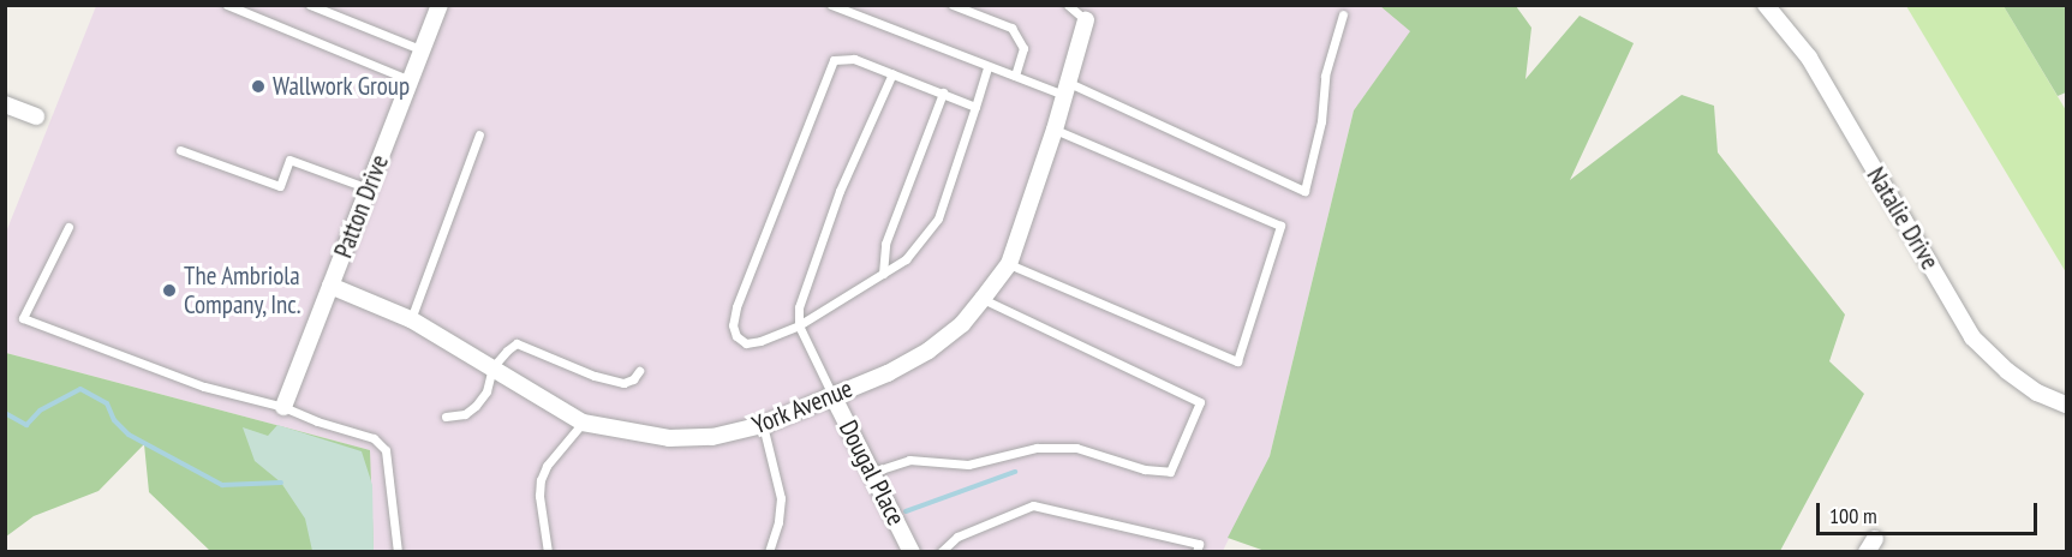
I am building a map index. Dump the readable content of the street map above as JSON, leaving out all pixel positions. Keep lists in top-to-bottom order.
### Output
{
  "streets": {
    "street": [
      "Patton Drive",
      "Natalie Drive",
      "York Avenue",
      "Dougal Place"
    ]
  },
  "crossings": [
    ["Patton Drive", "York Avenue"],
    ["York Avenue", "Dougal Place"]
  ],
  "places": ["Wallwork Group", "The Ambriola Company, Inc."],
  "scale_bar": "100 m"
}
